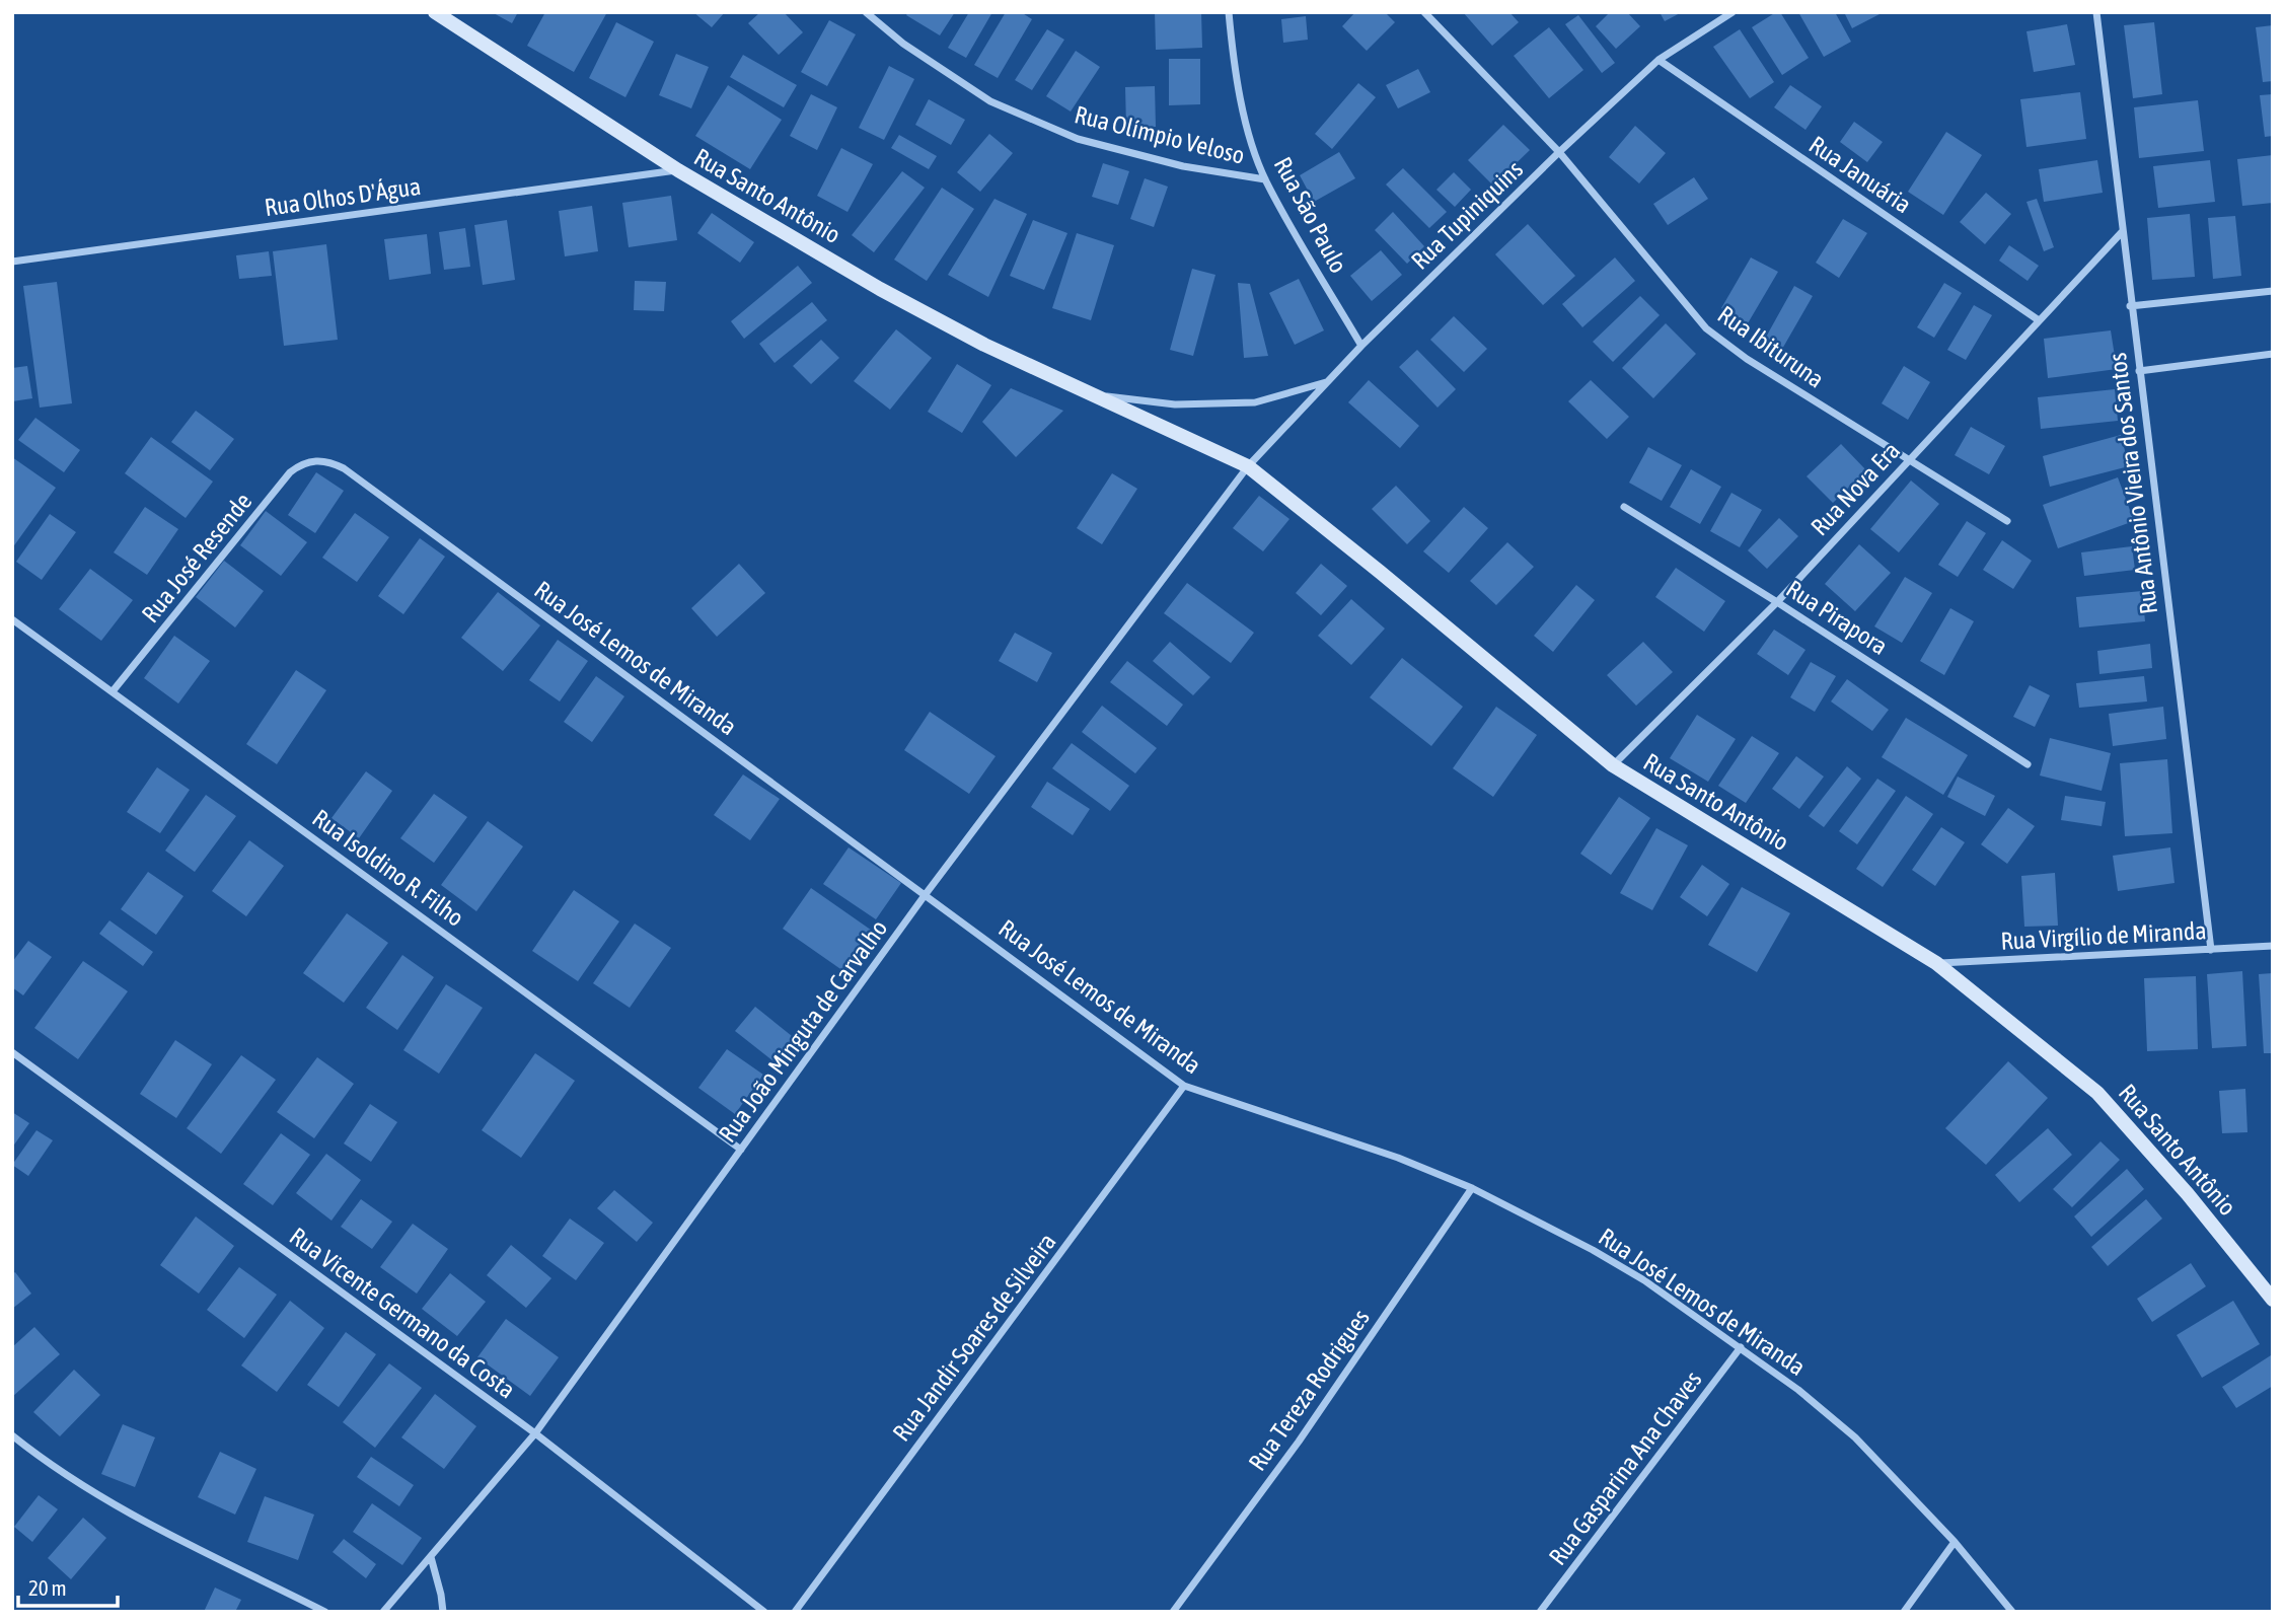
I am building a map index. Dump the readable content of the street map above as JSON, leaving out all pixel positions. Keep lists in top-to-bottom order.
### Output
{
  "streets": {
    "street": [
      "Rua Olímpio Veloso",
      "Rua Januária",
      "Rua Santo Antônio",
      "Rua Olhos D'Água",
      "Rua São Paulo",
      "Rua Tupiniquins",
      "Rua Ibituruna",
      "Rua Antônio Vieira dos Santos",
      "Rua Nova Era",
      "Rua José Resende",
      "Rua Pirapora",
      "Rua José Lemos de Miranda",
      "Rua Isoldino R. Filho",
      "Rua Virgílio de Miranda",
      "Rua João Minguta de Carvalho",
      "Rua Vicente Germano da Costa",
      "Rua Jandir Soares de Silveira",
      "Rua Tereza Rodrigues",
      "Rua Gasparina Ana Chaves"
    ]
  },
  "crossings": [
    ["Rua Olímpio Veloso", "Rua São Paulo"],
    ["Rua Januária", "Rua Tupiniquins"],
    ["Rua Januária", "Rua Nova Era"],
    ["Rua Santo Antônio", "Rua Olhos D'Água"],
    ["Rua Santo Antônio", "Rua Tupiniquins"],
    ["Rua Santo Antônio", "Rua Nova Era"],
    ["Rua Santo Antônio", "Rua Virgílio de Miranda"],
    ["Rua Santo Antônio", "Rua João Minguta de Carvalho"],
    ["Rua São Paulo", "Rua Tupiniquins"],
    ["Rua Tupiniquins", "Rua Ibituruna"],
    ["Rua Tupiniquins", "Rua João Minguta de Carvalho"],
    ["Rua Ibituruna", "Rua Nova Era"],
    ["Rua Antônio Vieira dos Santos", "Rua Nova Era"],
    ["Rua Antônio Vieira dos Santos", "Rua Virgílio de Miranda"],
    ["Rua Nova Era", "Rua Pirapora"],
    ["Rua José Resende", "Rua José Lemos de Miranda"],
    ["Rua José Resende", "Rua Isoldino R. Filho"],
    ["Rua José Lemos de Miranda", "Rua João Minguta de Carvalho"],
    ["Rua José Lemos de Miranda", "Rua Jandir Soares de Silveira"],
    ["Rua José Lemos de Miranda", "Rua Tereza Rodrigues"],
    ["Rua José Lemos de Miranda", "Rua Gasparina Ana Chaves"],
    ["Rua Isoldino R. Filho", "Rua João Minguta de Carvalho"],
    ["Rua João Minguta de Carvalho", "Rua Vicente Germano da Costa"]
  ],
  "scale_bar": "20 m"
}
